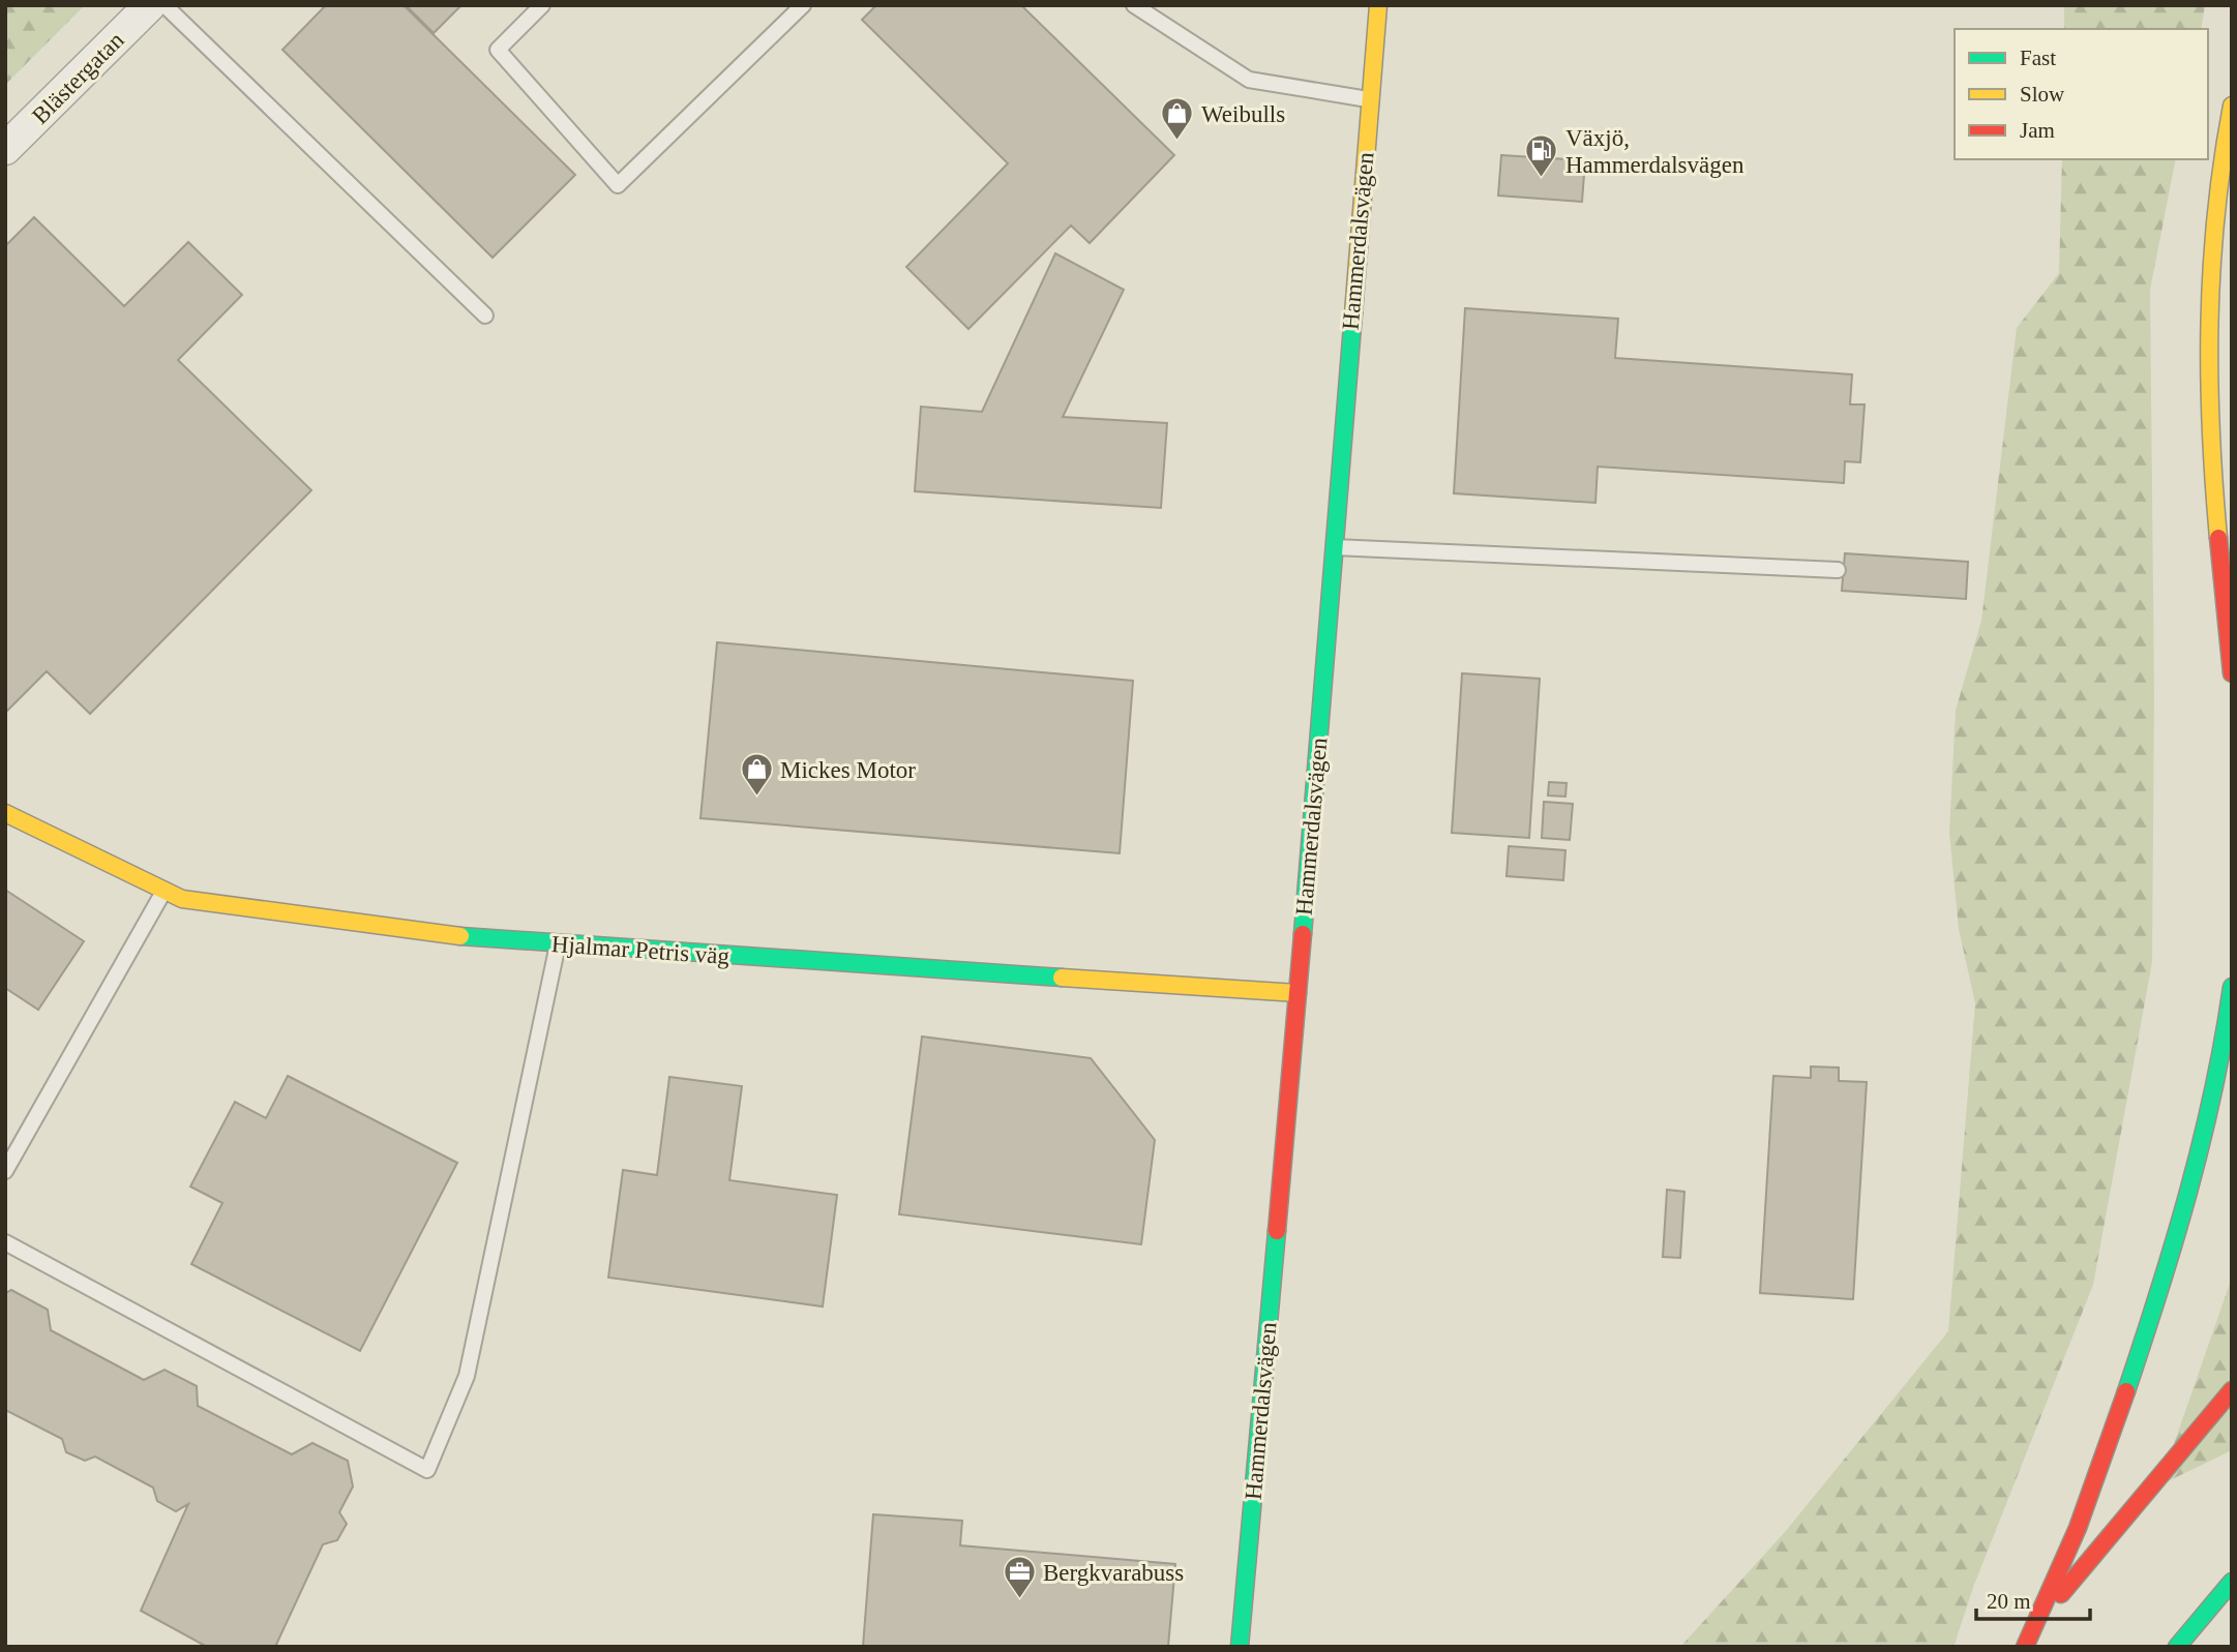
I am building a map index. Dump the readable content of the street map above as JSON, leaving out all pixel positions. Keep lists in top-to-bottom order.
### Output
{
  "streets": {
    "main road": ["Hammerdalsvägen", "Hjalmar Petris väg"],
    "street": ["Blästergatan"]
  },
  "crossings": [
    ["Hammerdalsvägen", "Hjalmar Petris väg"]
  ],
  "places": {
    "shop": ["Weibulls", "Mickes Motor"],
    "fuel station": ["Växjö, Hammerdalsvägen"],
    "office": ["Bergkvarabuss"]
  },
  "legend": ["Fast", "Slow", "Jam"],
  "scale_bar": "20 m"
}
